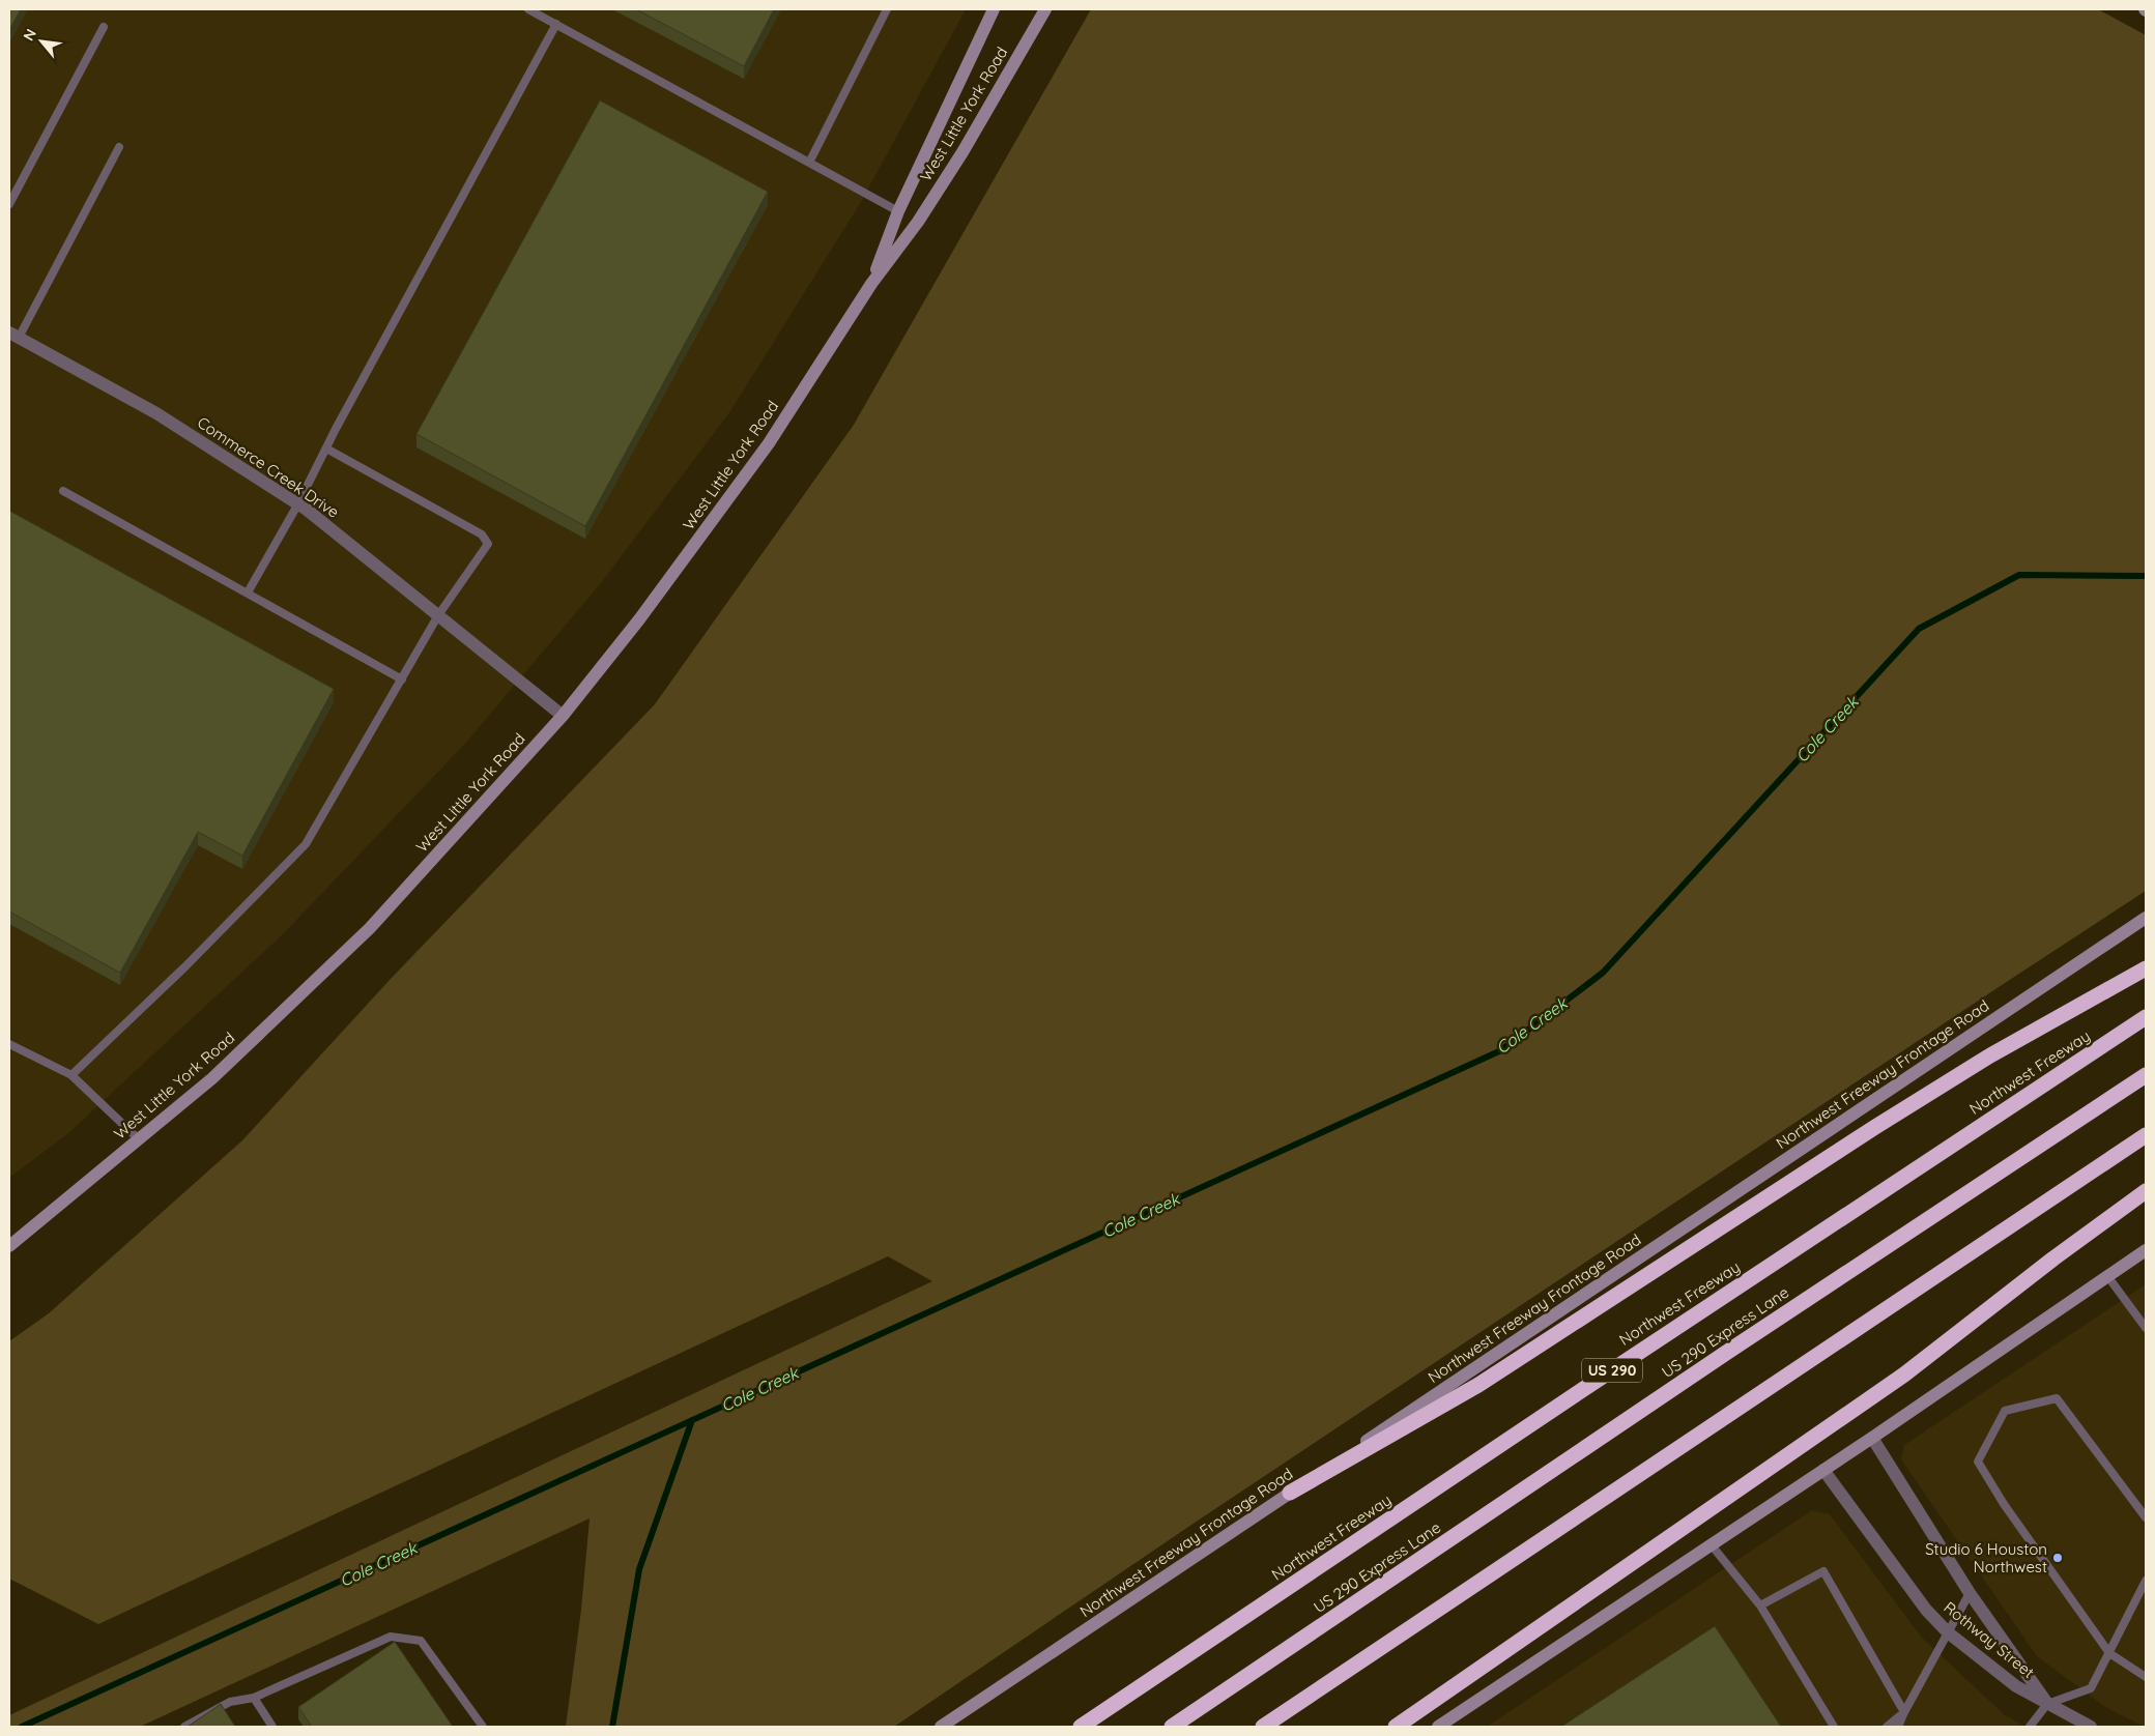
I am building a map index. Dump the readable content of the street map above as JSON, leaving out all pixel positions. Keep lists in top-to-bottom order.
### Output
{
  "streets": {
    "highway": ["Northwest Freeway", "US 290 Express Lane", "US 290"],
    "main road": ["West Little York Road", "Northwest Freeway Frontage Road"],
    "street": ["Commerce Creek Drive", "Rothway Street"]
  },
  "crossings": [
    ["West Little York Road", "Commerce Creek Drive"]
  ],
  "water": ["Cole Creek"],
  "places": ["Studio 6 Houston Northwest"],
  "north": "top left"
}
